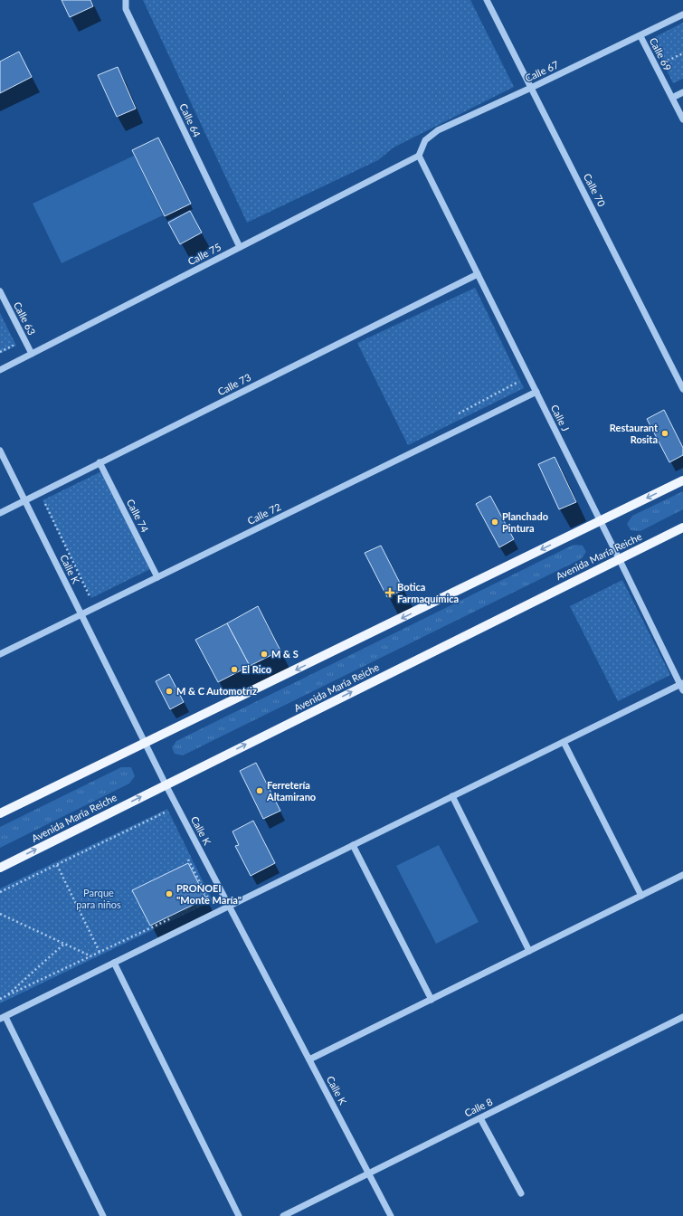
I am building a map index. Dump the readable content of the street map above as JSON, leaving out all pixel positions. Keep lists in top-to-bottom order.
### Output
{
  "streets": {
    "main road": ["Avenida María Reiche"],
    "street": [
      "Calle 69",
      "Calle 67",
      "Calle 64",
      "Calle 70",
      "Calle 75",
      "Calle 63",
      "Calle 73",
      "Calle J",
      "Calle 72",
      "Calle 74",
      "Calle K",
      "Calle 8"
    ]
  },
  "crossings": [
    ["Calle 69", "Calle 67"],
    ["Calle 67", "Calle 70"],
    ["Calle 67", "Calle 75"],
    ["Calle 67", "Calle J"],
    ["Calle 64", "Calle 75"],
    ["Calle 75", "Calle 63"],
    ["Calle 75", "Calle J"],
    ["Calle 73", "Calle J"],
    ["Calle 73", "Calle 74"],
    ["Calle 73", "Calle K"],
    ["Calle J", "Calle 72"],
    ["Calle J", "Avenida María Reiche"],
    ["Calle 72", "Calle 74"],
    ["Calle 72", "Calle K"],
    ["Avenida María Reiche", "Calle K"],
    ["Calle K", "Calle 8"]
  ],
  "parks": ["Parque para niños"],
  "places": {
    "other": [
      "Restaurant Rosita",
      "Planchado Pintura",
      "M & S",
      "El Rico",
      "M & C Automotriz",
      "Ferretería Altamirano",
      "PRONOEI \"Monte María\""
    ],
    "health": ["Botica Farmaquímica"]
  }
}
